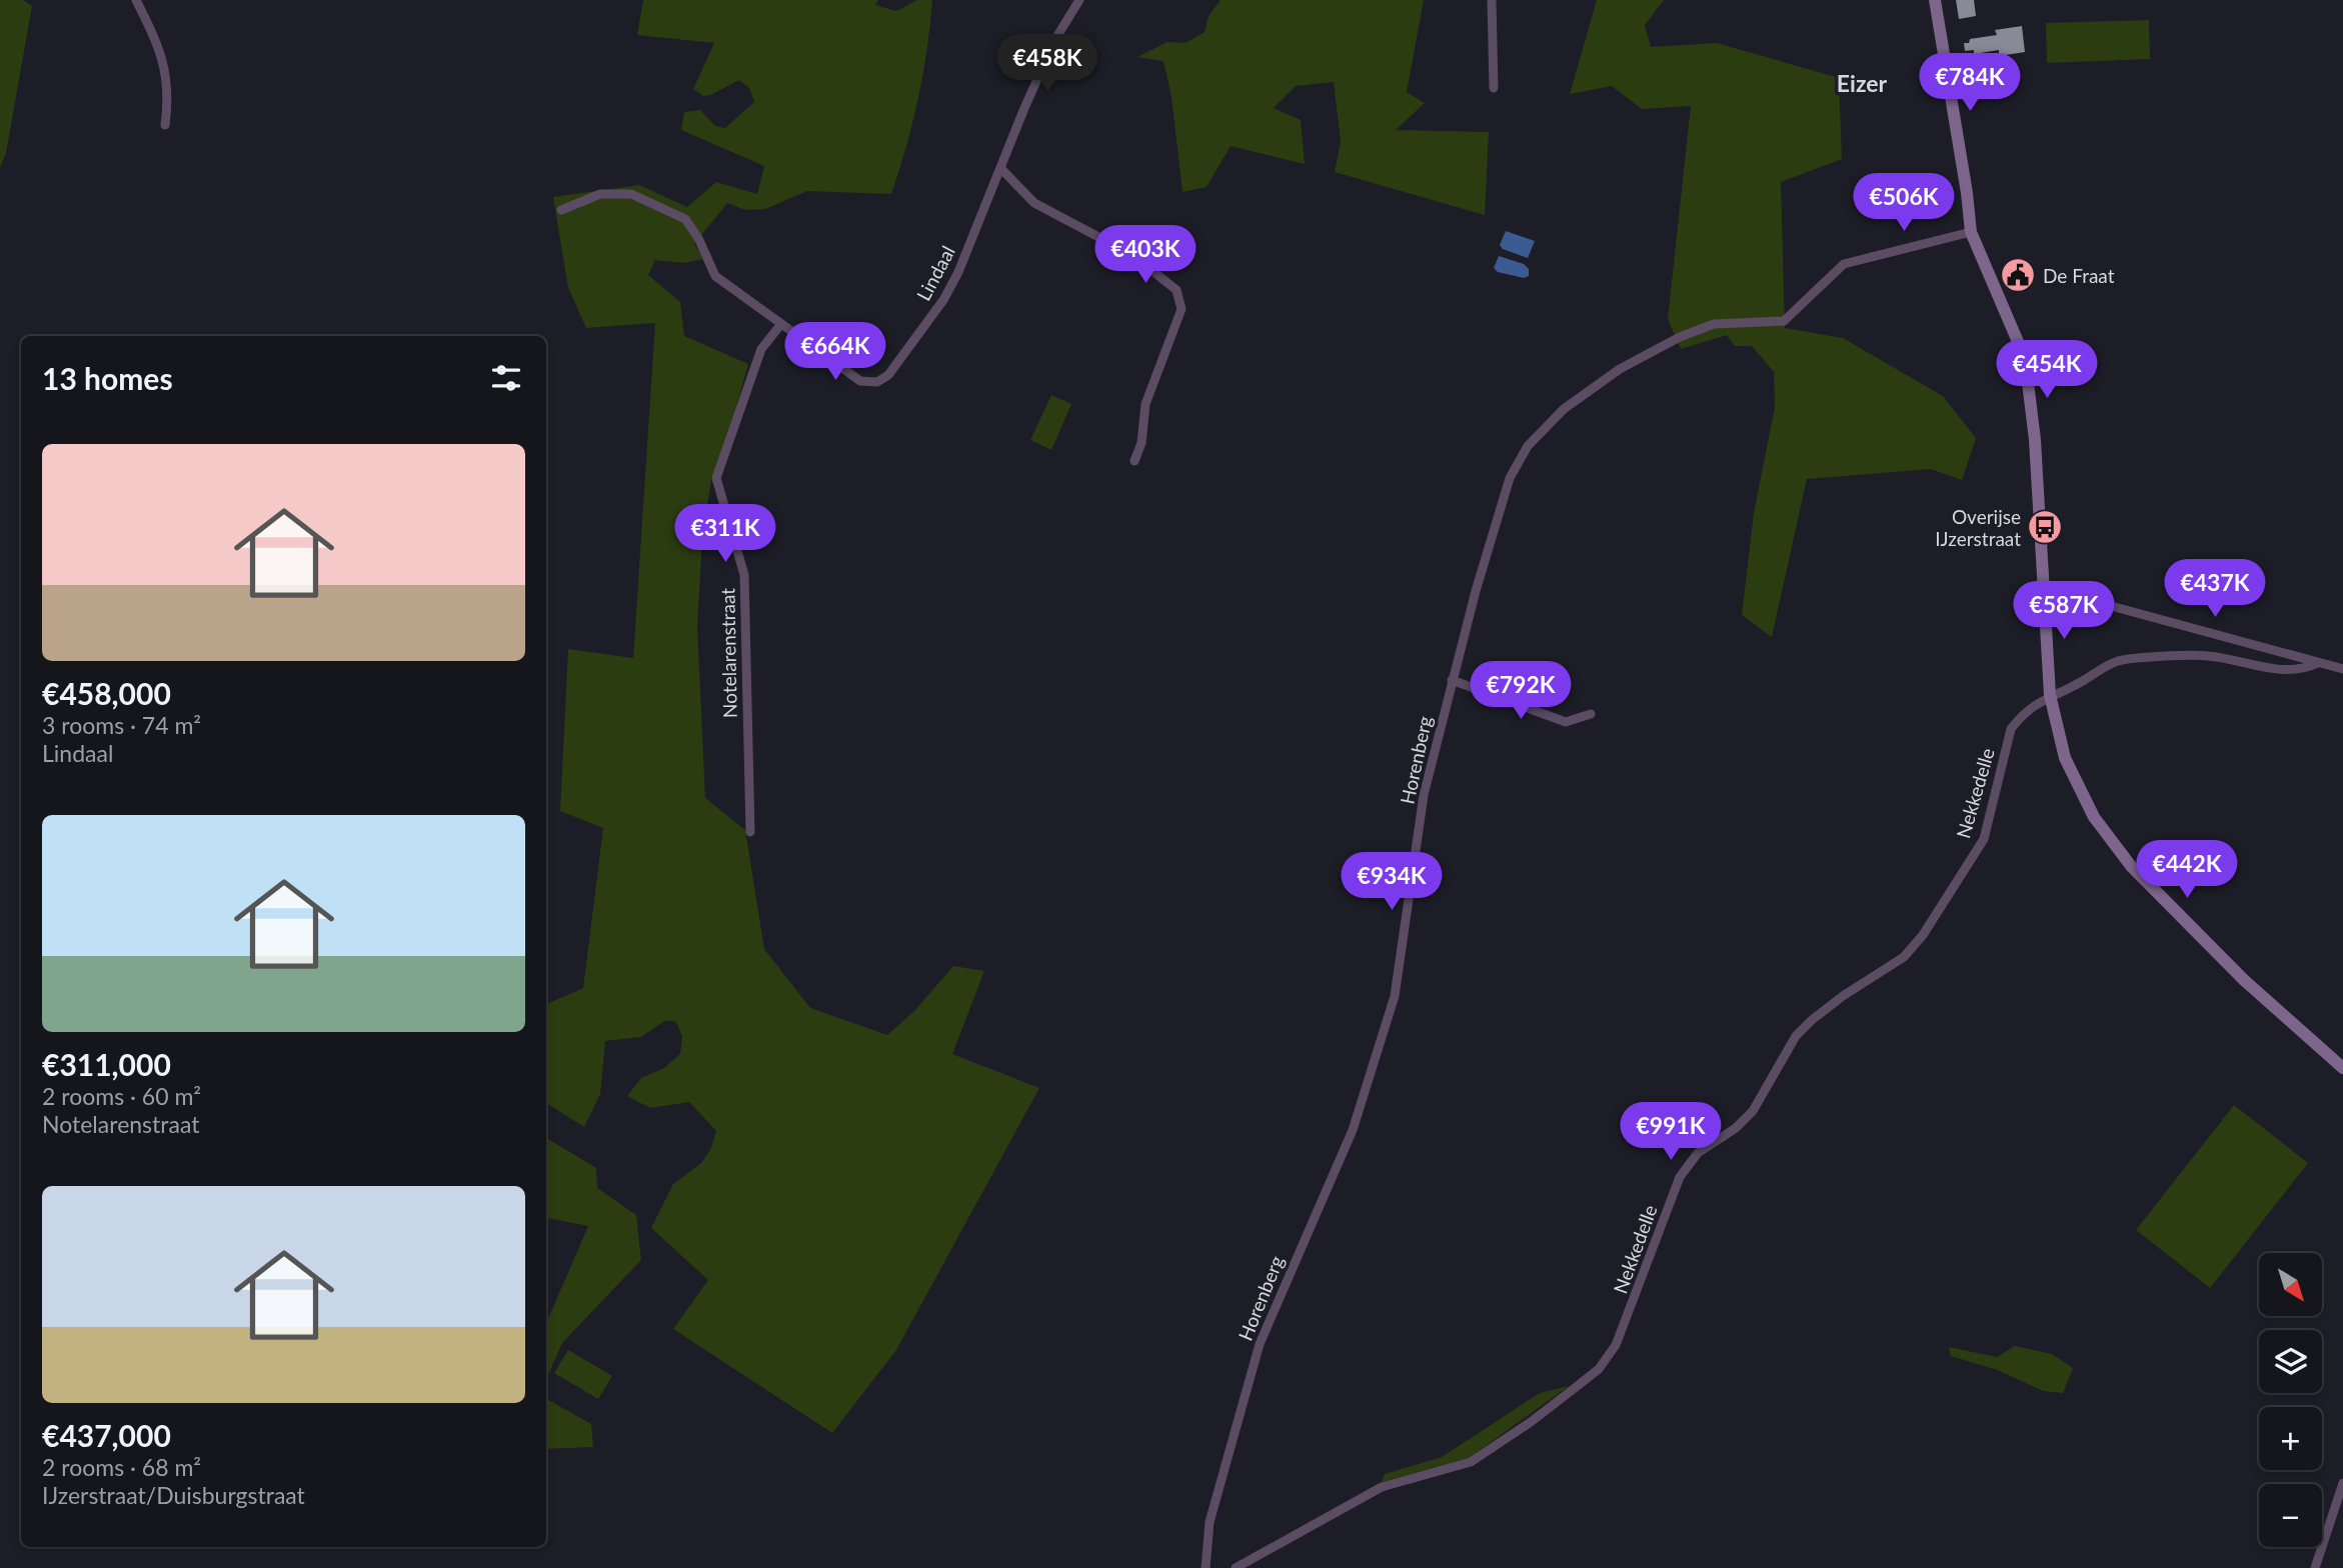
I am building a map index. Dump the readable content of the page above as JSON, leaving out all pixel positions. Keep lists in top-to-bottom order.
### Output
{
  "streets": {
    "street": [
      "Lindaal",
      "Notelarenstraat",
      "Horenberg",
      "Nekkedelle"
    ]
  },
  "crossings": [
    ["Lindaal", "Notelarenstraat"]
  ],
  "districts": ["Eizer"],
  "places": {
    "public building": ["De Fraat"],
    "bus stop": ["Overijse IJzerstraat"]
  },
  "north": "bottom right",
  "page": {
    "price": [
      "€458K",
      "€784K",
      "€506K",
      "€403K",
      "€664K",
      "€454K",
      "€311K",
      "€437K",
      "€587K",
      "€792K",
      "€442K",
      "€934K",
      "€991K"
    ],
    "heading": "13 homes",
    "list": [
      {
        "name": "€458,000",
        "note": "3 rooms · 74 m² · Lindaal"
      },
      {
        "name": "€311,000",
        "note": "2 rooms · 60 m² · Notelarenstraat"
      },
      {
        "name": "€437,000",
        "note": "2 rooms · 68 m² · IJzerstraat/Duisburgstraat"
      }
    ],
    "map_buttons": ["+", "−"]
  }
}
